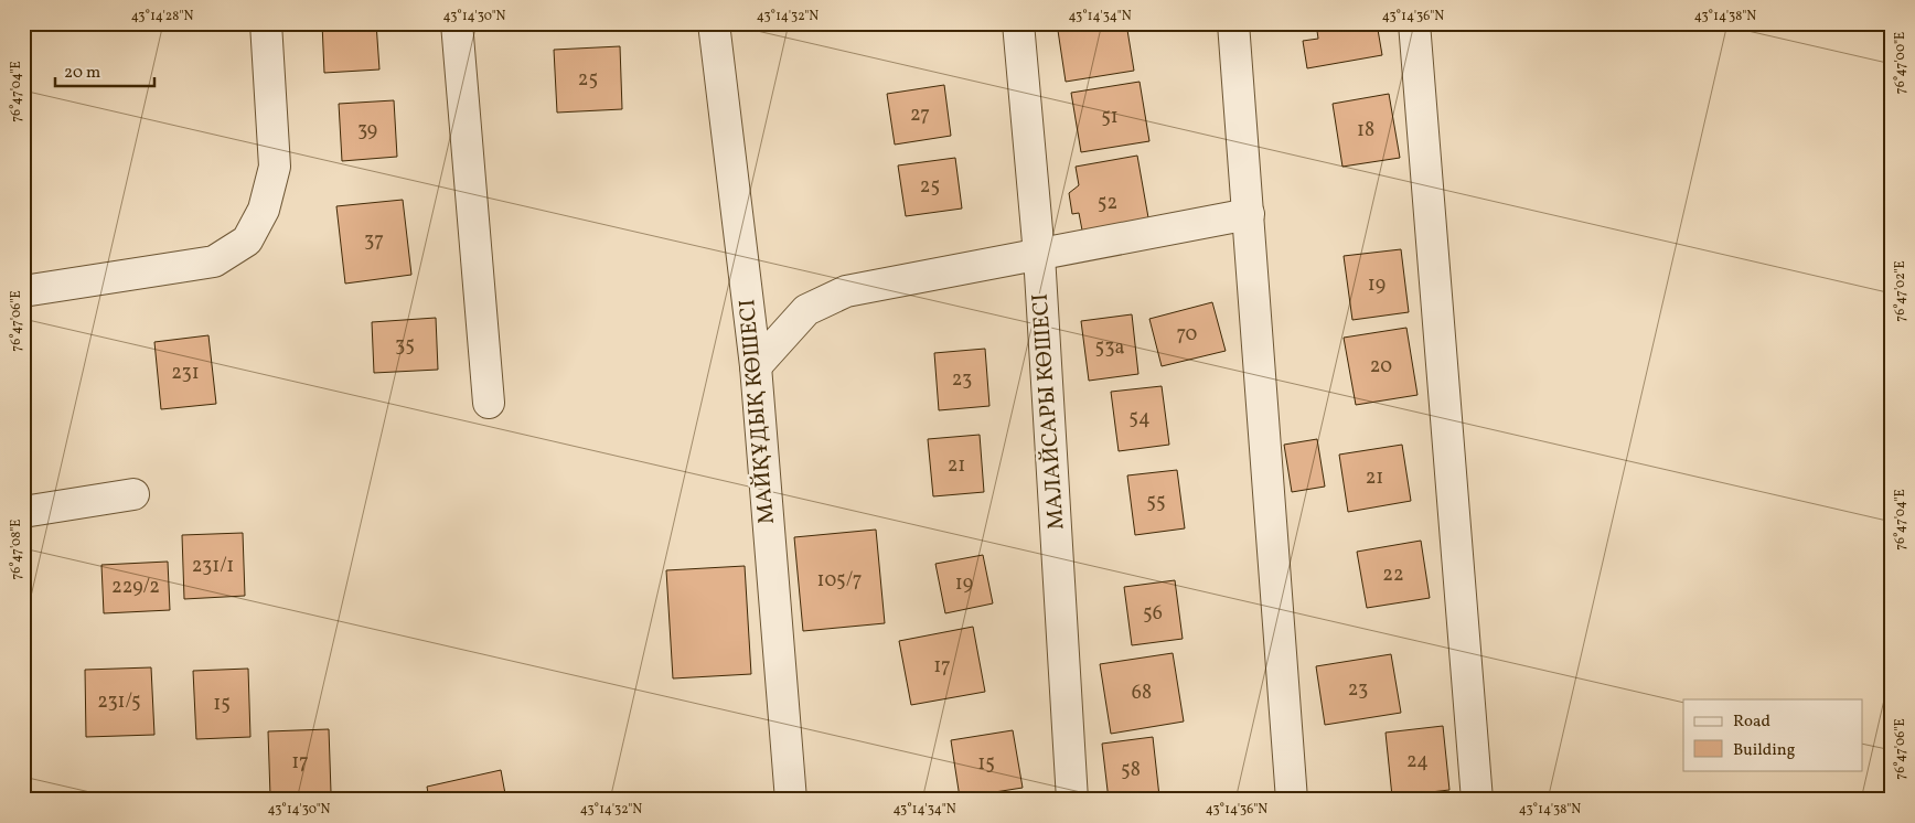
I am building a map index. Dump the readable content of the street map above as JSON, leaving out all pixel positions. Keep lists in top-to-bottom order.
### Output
{
  "streets": {
    "street": ["МАЙҚҰДЫҚ КӨШЕСІ", "МАЛАЙСАРЫ КӨШЕСІ"]
  },
  "house_numbers": [
    "25",
    "27",
    "51",
    "39",
    "18",
    "25",
    "52",
    "37",
    "19",
    "70",
    "35",
    "53а",
    "20",
    "231",
    "23",
    "54",
    "21",
    "21",
    "55",
    "231/1",
    "22",
    "105/7",
    "19",
    "229/2",
    "56",
    "17",
    "23",
    "68",
    "231/5",
    "15",
    "24",
    "17",
    "15",
    "58"
  ],
  "legend": ["Road", "Building"],
  "scale_bar": "20 m",
  "coordinates": [
    "43°14'28\"N",
    "43°14'30\"N",
    "43°14'32\"N",
    "43°14'34\"N",
    "43°14'36\"N",
    "43°14'38\"N",
    "76°47'00\"E",
    "76°47'04\"E",
    "76°47'02\"E",
    "76°47'06\"E",
    "76°47'08\"E"
  ]
}
